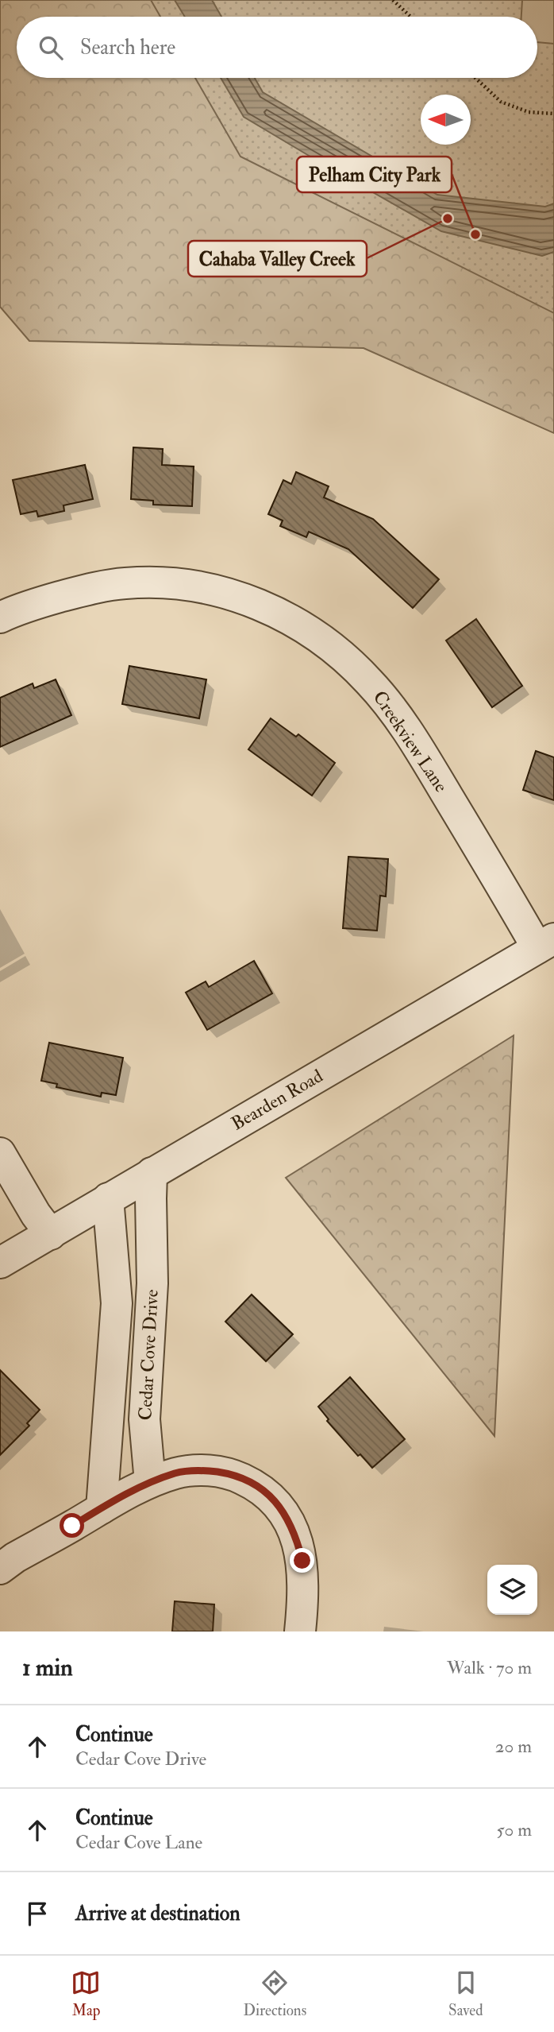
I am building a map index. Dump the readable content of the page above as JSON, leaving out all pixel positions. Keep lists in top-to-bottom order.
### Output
{
  "streets": {
    "street": ["Creekview Lane", "Bearden Road", "Cedar Cove Drive"]
  },
  "crossings": [
    ["Creekview Lane", "Bearden Road"],
    ["Bearden Road", "Cedar Cove Drive"]
  ],
  "places": ["Cahaba Valley Creek", "Pelham City Park"],
  "north": "left",
  "page": {
    "search": "Search here",
    "heading": ["1 min", "Walk · 70 m"],
    "list": [
      ["Continue", "Cedar Cove Drive", "20 m"],
      ["Continue", "Cedar Cove Lane", "50 m"],
      "Arrive at destination"
    ],
    "nav": ["Map", "Directions", "Saved"]
  }
}
